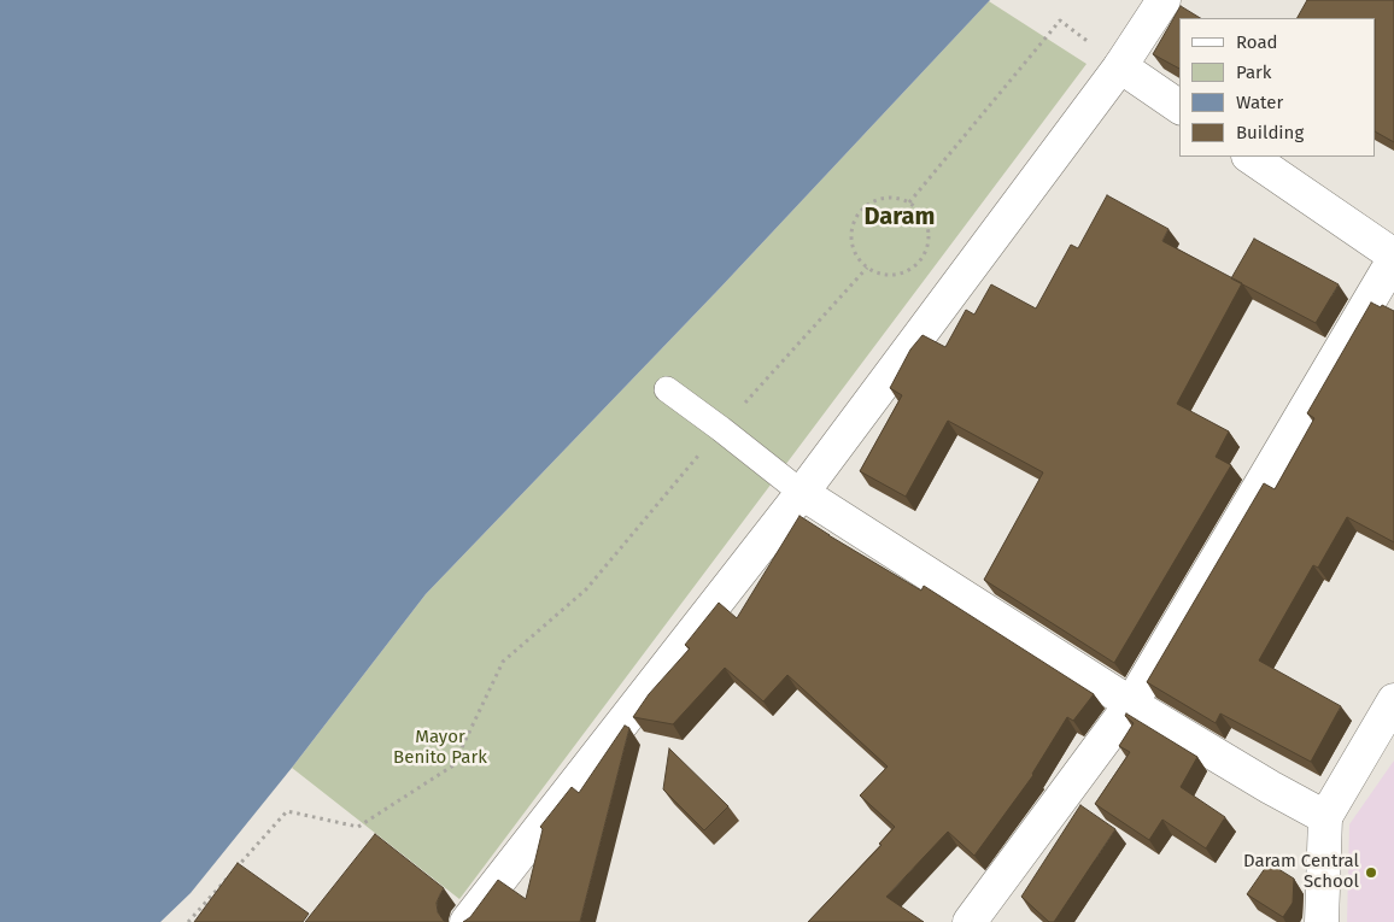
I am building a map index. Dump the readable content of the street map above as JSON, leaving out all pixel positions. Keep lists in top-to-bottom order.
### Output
{
  "districts": ["Daram"],
  "parks": ["Mayor Benito Park"],
  "places": ["Daram Central School"],
  "legend": [
    "Road",
    "Park",
    "Water",
    "Building"
  ]
}
